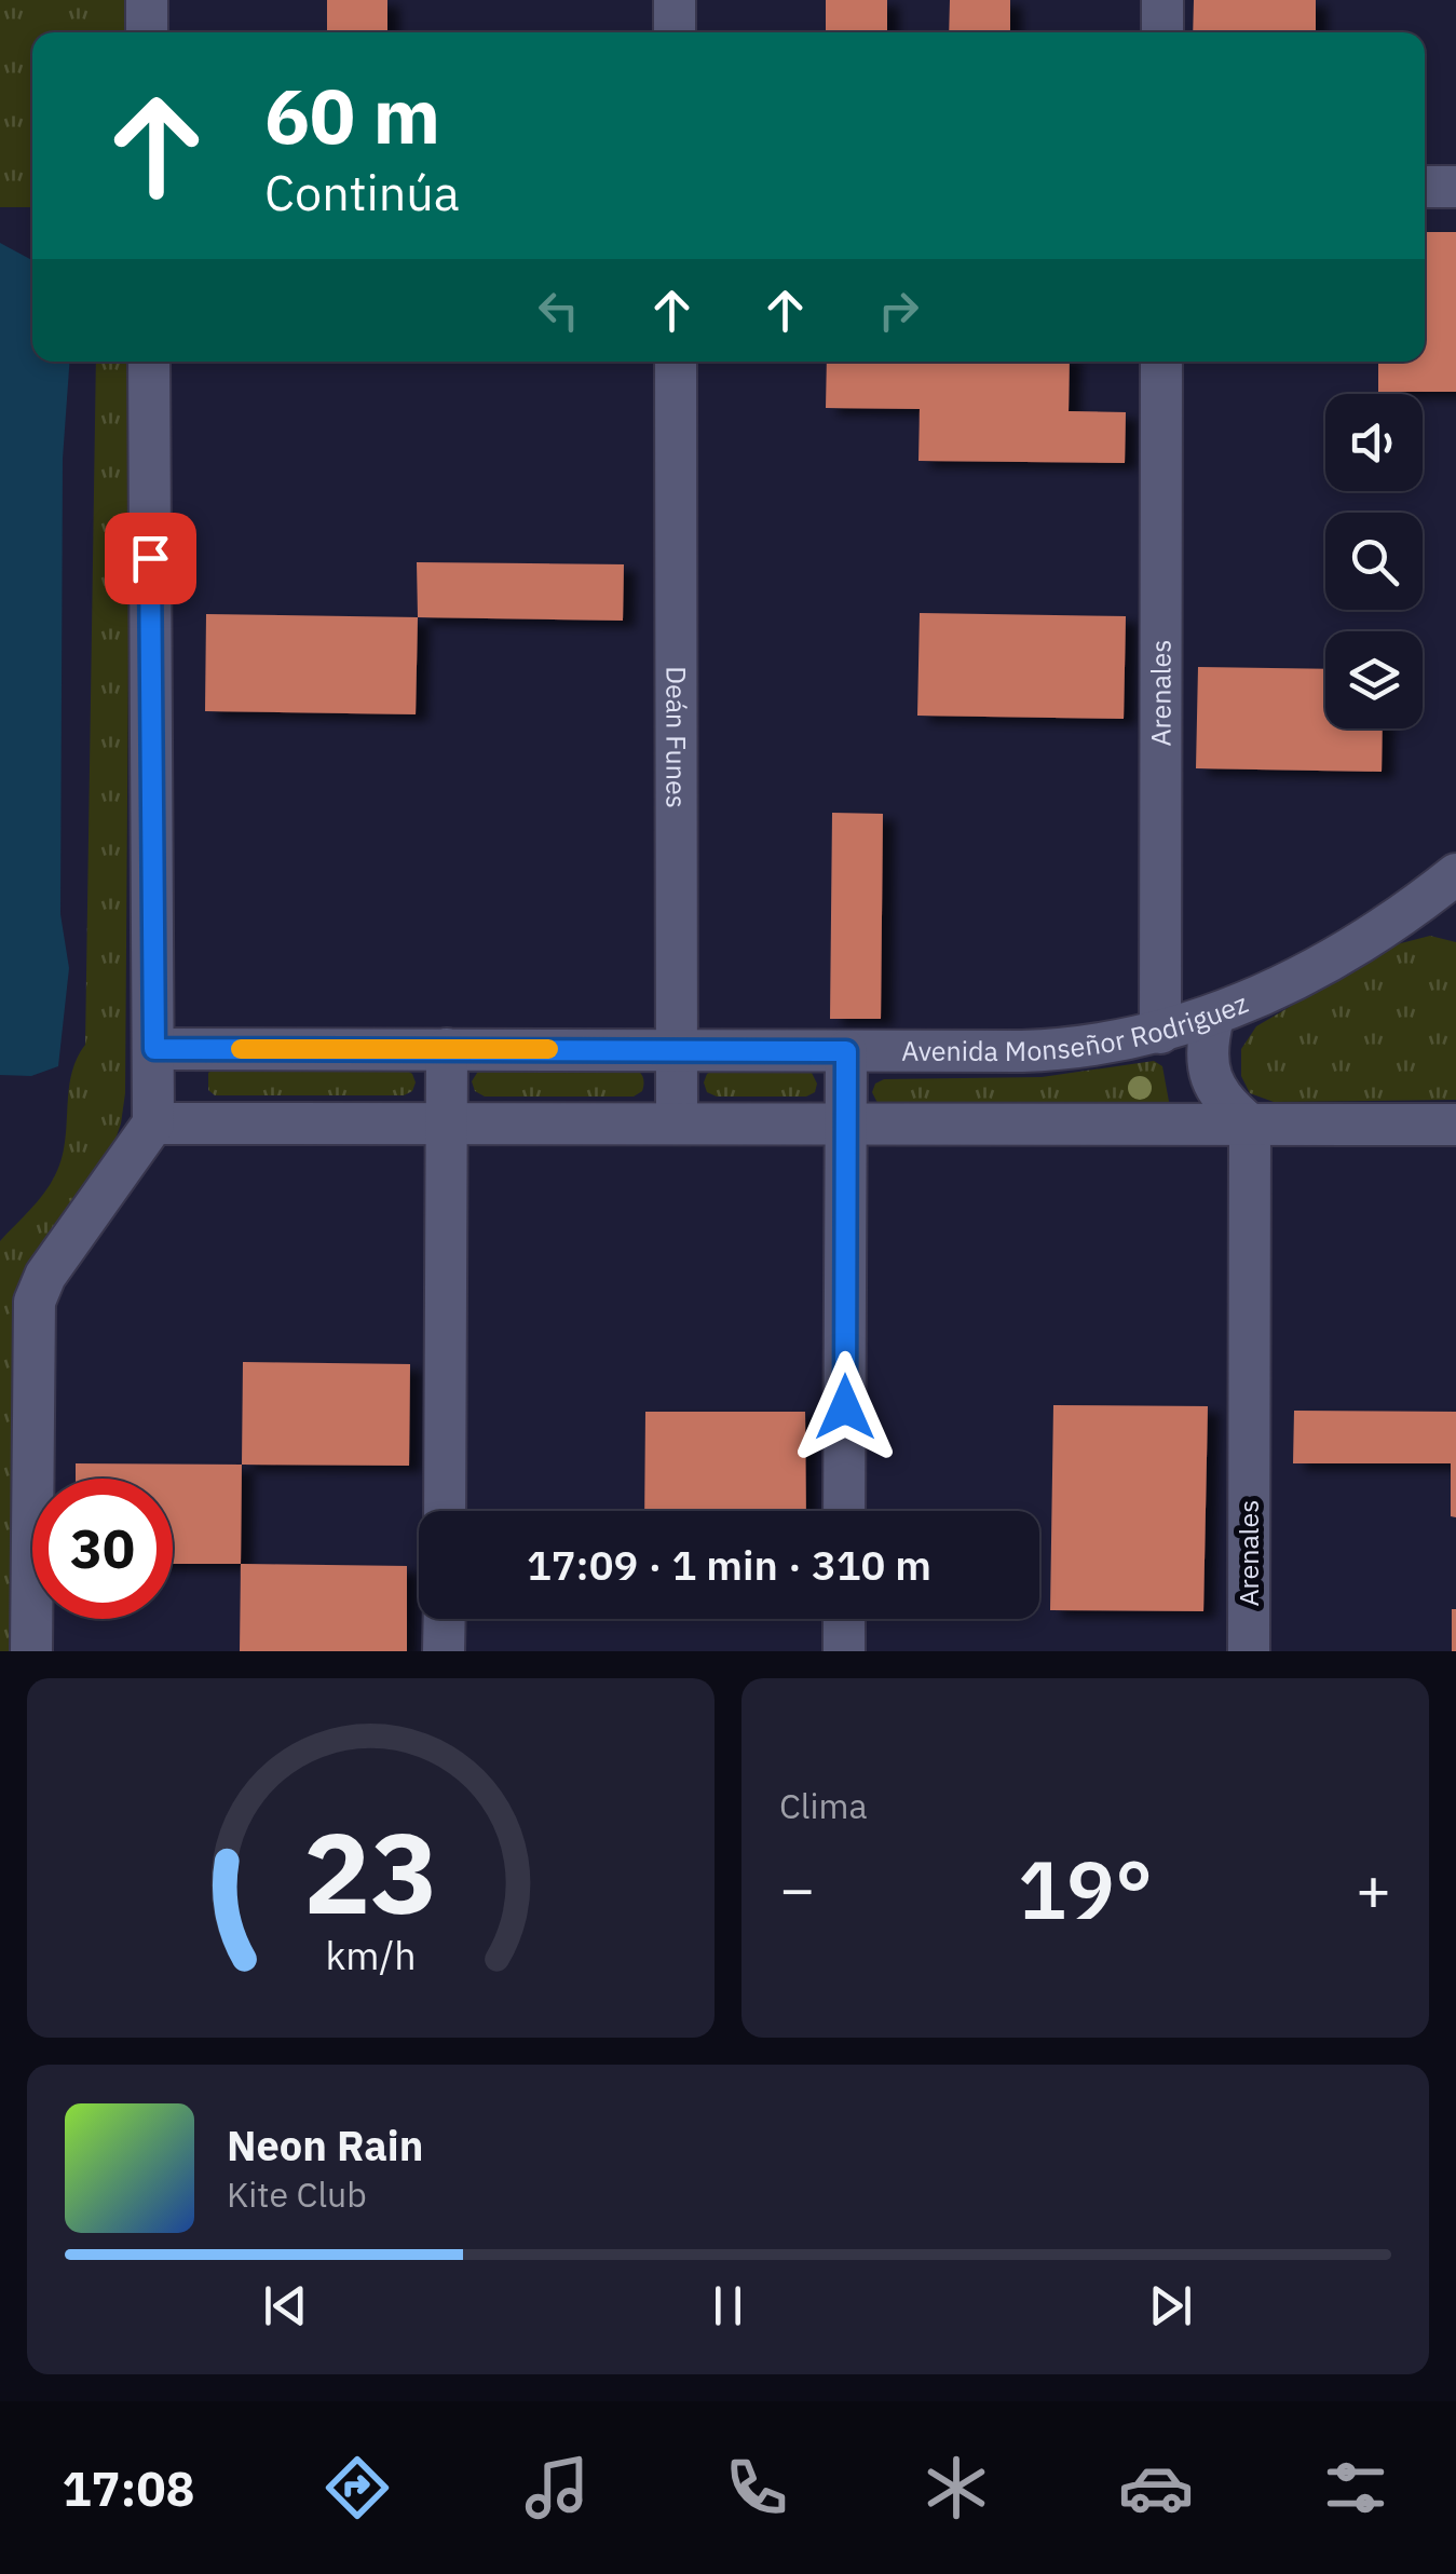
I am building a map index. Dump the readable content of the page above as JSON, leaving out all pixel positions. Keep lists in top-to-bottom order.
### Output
{
  "streets": {
    "street": ["Arenales", "Deán Funes", "Avenida Monseñor Rodriguez"]
  },
  "crossings": [
    ["Arenales", "Avenida Monseñor Rodriguez"],
    ["Deán Funes", "Avenida Monseñor Rodriguez"]
  ],
  "page": {
    "turn": ["60 m", "Continúa"],
    "limit": "30",
    "trip": "17:09 · 1 min · 310 m",
    "tile": "Clima",
    "heat": ["−", "19°", "+"],
    "song": ["Neon Rain", "Kite Club"],
    "tabs": "17:08",
    "gauge": ["23", "km/h"]
  }
}
